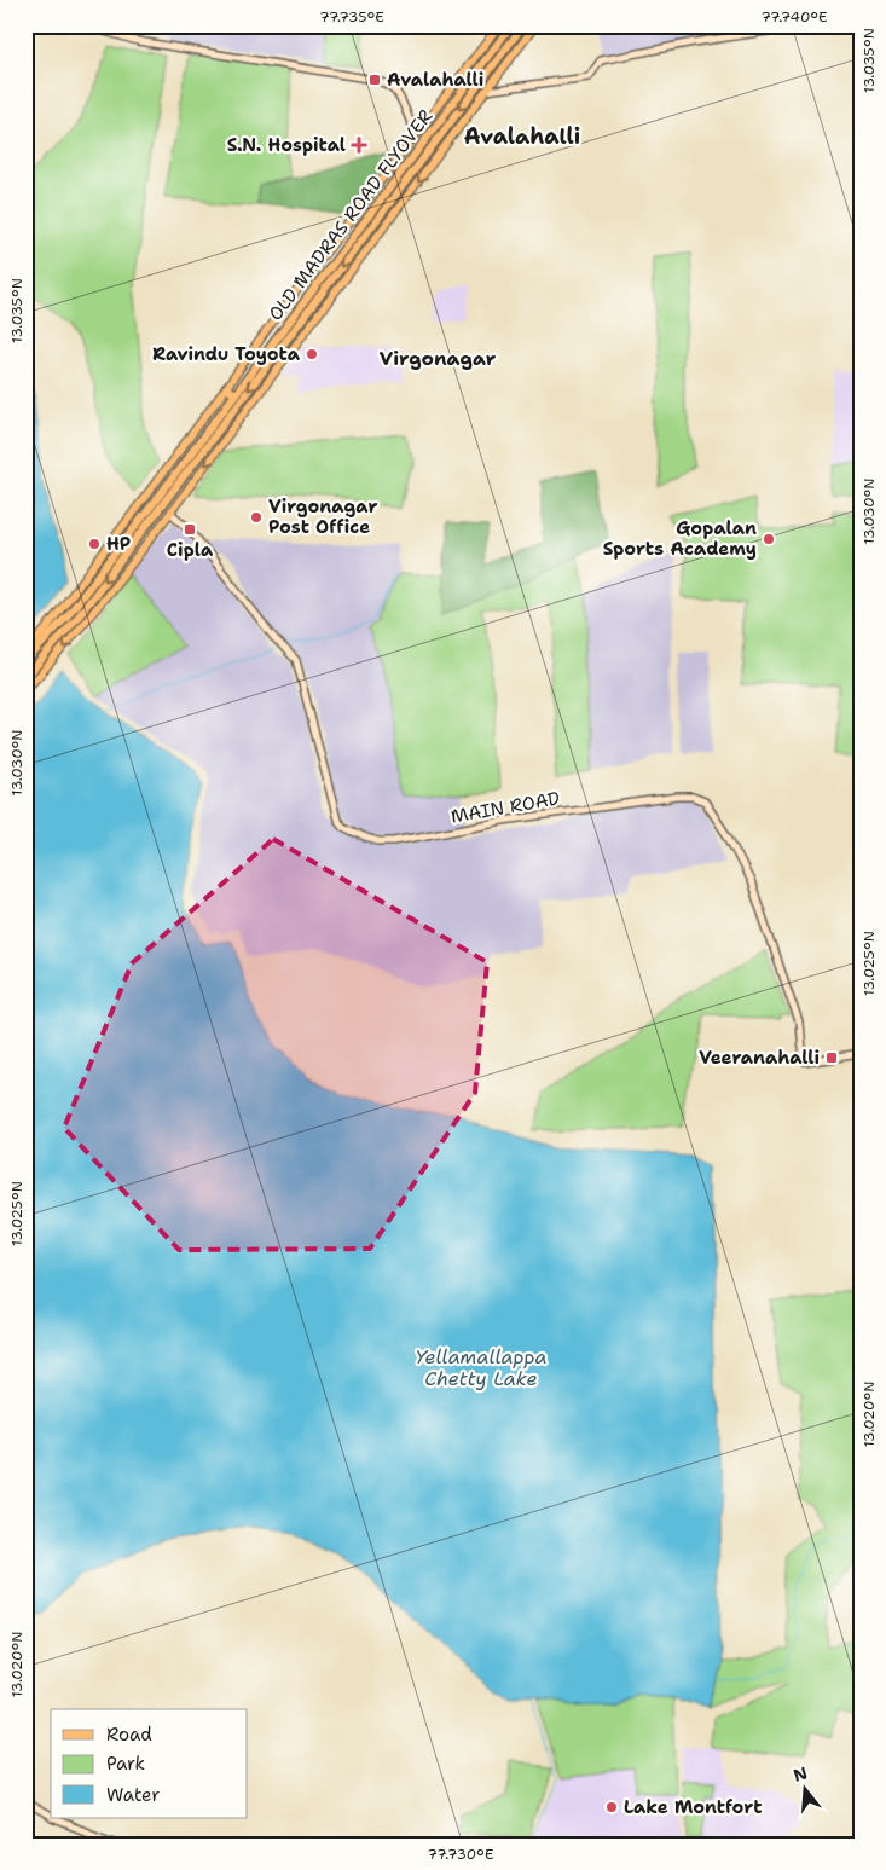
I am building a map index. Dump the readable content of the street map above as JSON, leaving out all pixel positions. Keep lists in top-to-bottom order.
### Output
{
  "streets": {
    "highway": ["OLD MADRAS ROAD FLYOVER"],
    "street": ["MAIN ROAD"]
  },
  "districts": ["Avalahalli", "Virgonagar"],
  "water": ["Yellamallappa Chetty Lake"],
  "places": {
    "transit": ["Avalahalli", "Cipla", "Veeranahalli"],
    "health": ["S.N. Hospital"],
    "other": [
      "Ravindu Toyota",
      "Virgonagar Post Office",
      "Gopalan Sports Academy",
      "HP",
      "Lake Montfort"
    ]
  },
  "legend": ["Road", "Park", "Water"],
  "north": "top",
  "coordinates": [
    "77.735°E",
    "77.740°E",
    "13.035°N",
    "13.030°N",
    "13.025°N",
    "13.020°N",
    "77.730°E"
  ]
}
